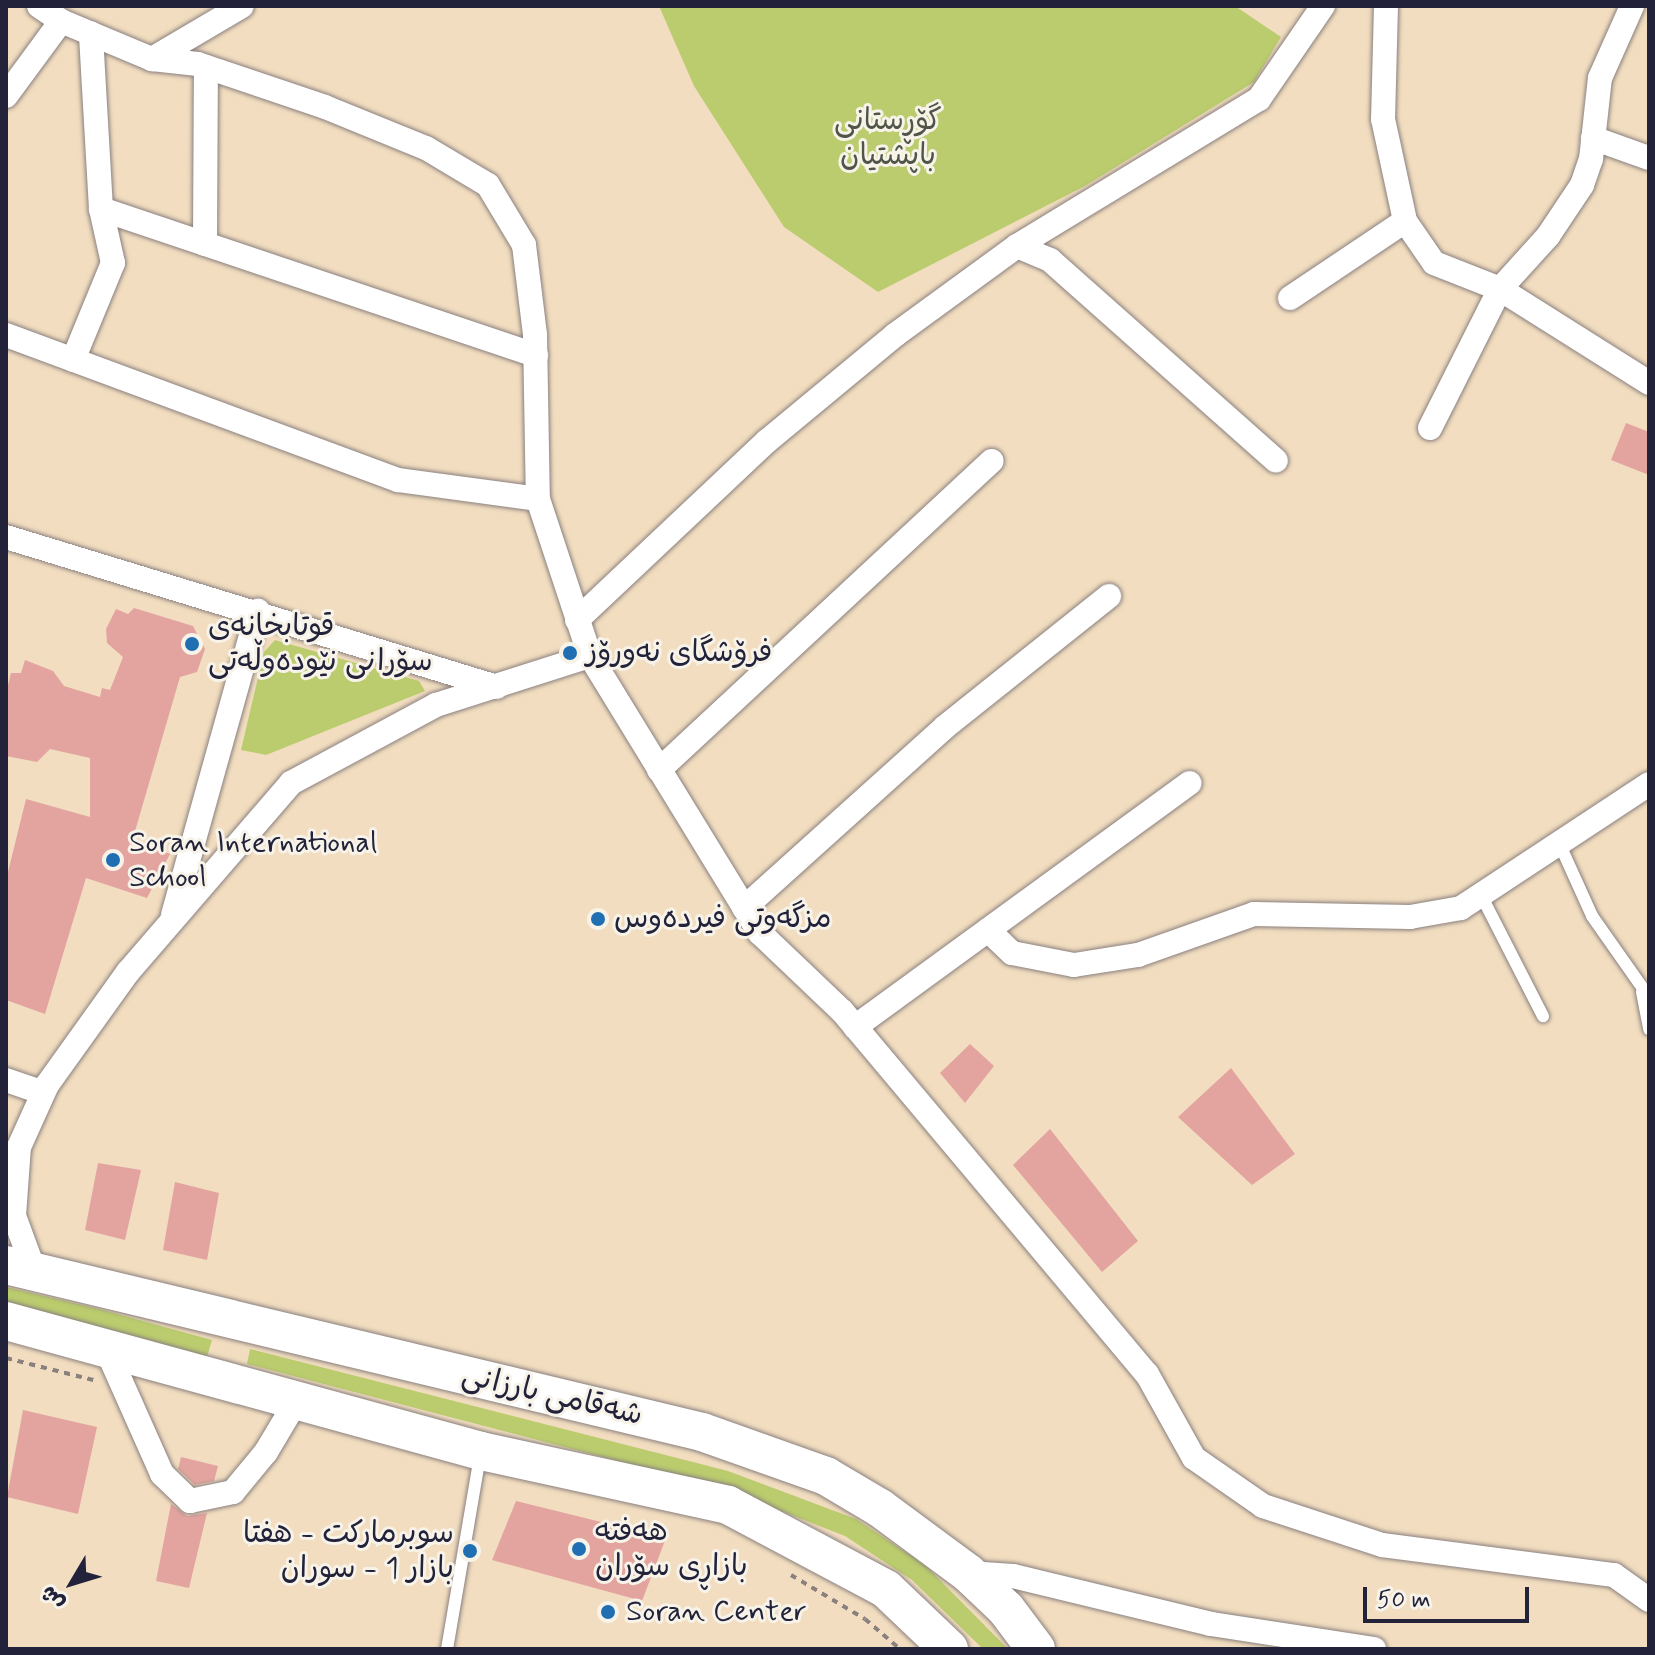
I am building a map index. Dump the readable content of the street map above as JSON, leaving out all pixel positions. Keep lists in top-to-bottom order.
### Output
{
  "streets": {
    "highway": ["شەقامی بارزانی"]
  },
  "parks": ["گۆڕستانی باپشتیان"],
  "places": [
    "قوتابخانەی سۆرانی نێودەوڵەتی",
    "فرۆشگای نەورۆز",
    "Soran International School",
    "مزگەوتی فیردەوس",
    "هەفتە بازاڕی سۆران",
    "سوبرماركت - هفتا بازار 1 - سوران",
    "Soran Center"
  ],
  "scale_bar": "50 m",
  "north": "bottom left"
}
